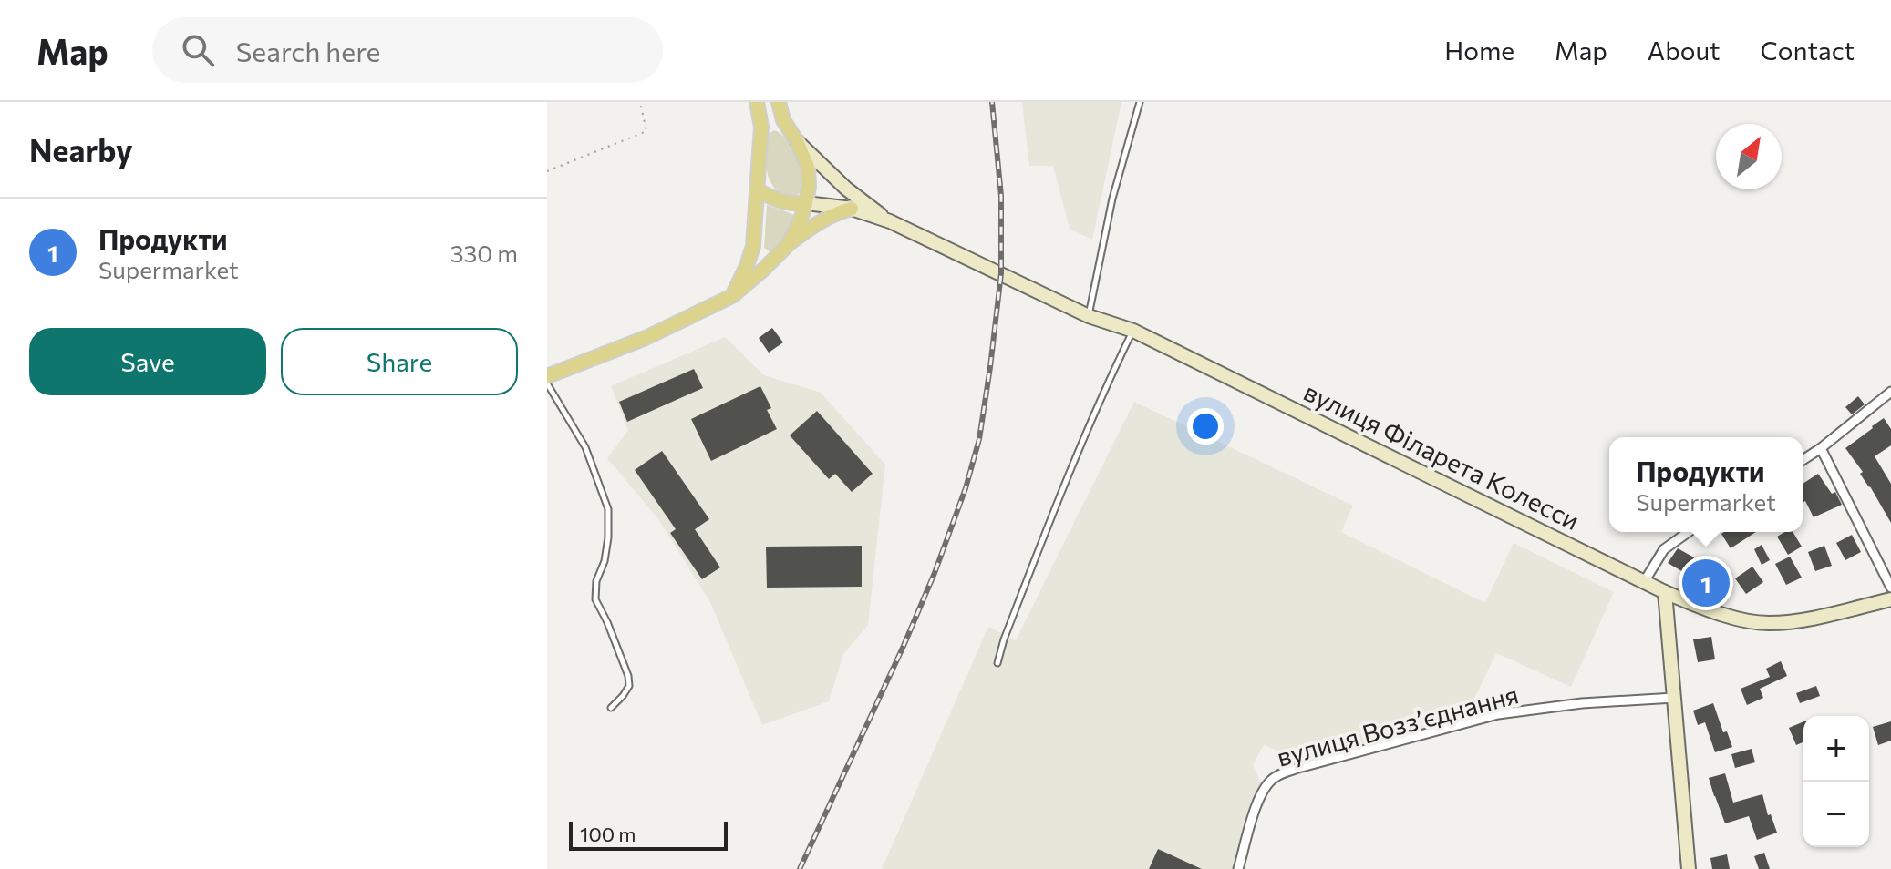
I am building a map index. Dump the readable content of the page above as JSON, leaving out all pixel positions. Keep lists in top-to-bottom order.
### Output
{
  "streets": {
    "main road": ["вулиця Філарета Колесси"],
    "street": ["вулиця Воззʼєднання"]
  },
  "scale_bar": "100 m",
  "north": "top right",
  "page": {
    "header": "Map",
    "search": "Search here",
    "nav": [
      "Home",
      "Map",
      "About",
      "Contact"
    ],
    "heading": "Nearby",
    "list": [
      {
        "mark": "1",
        "name": "Продукти",
        "note": "Supermarket",
        "value": "330 m"
      }
    ],
    "buttons": ["Save", "Share"],
    "popup": ["Продукти", "Supermarket"],
    "pins": "1",
    "map_buttons": ["+", "−"],
    "scale": "100 m"
  }
}
